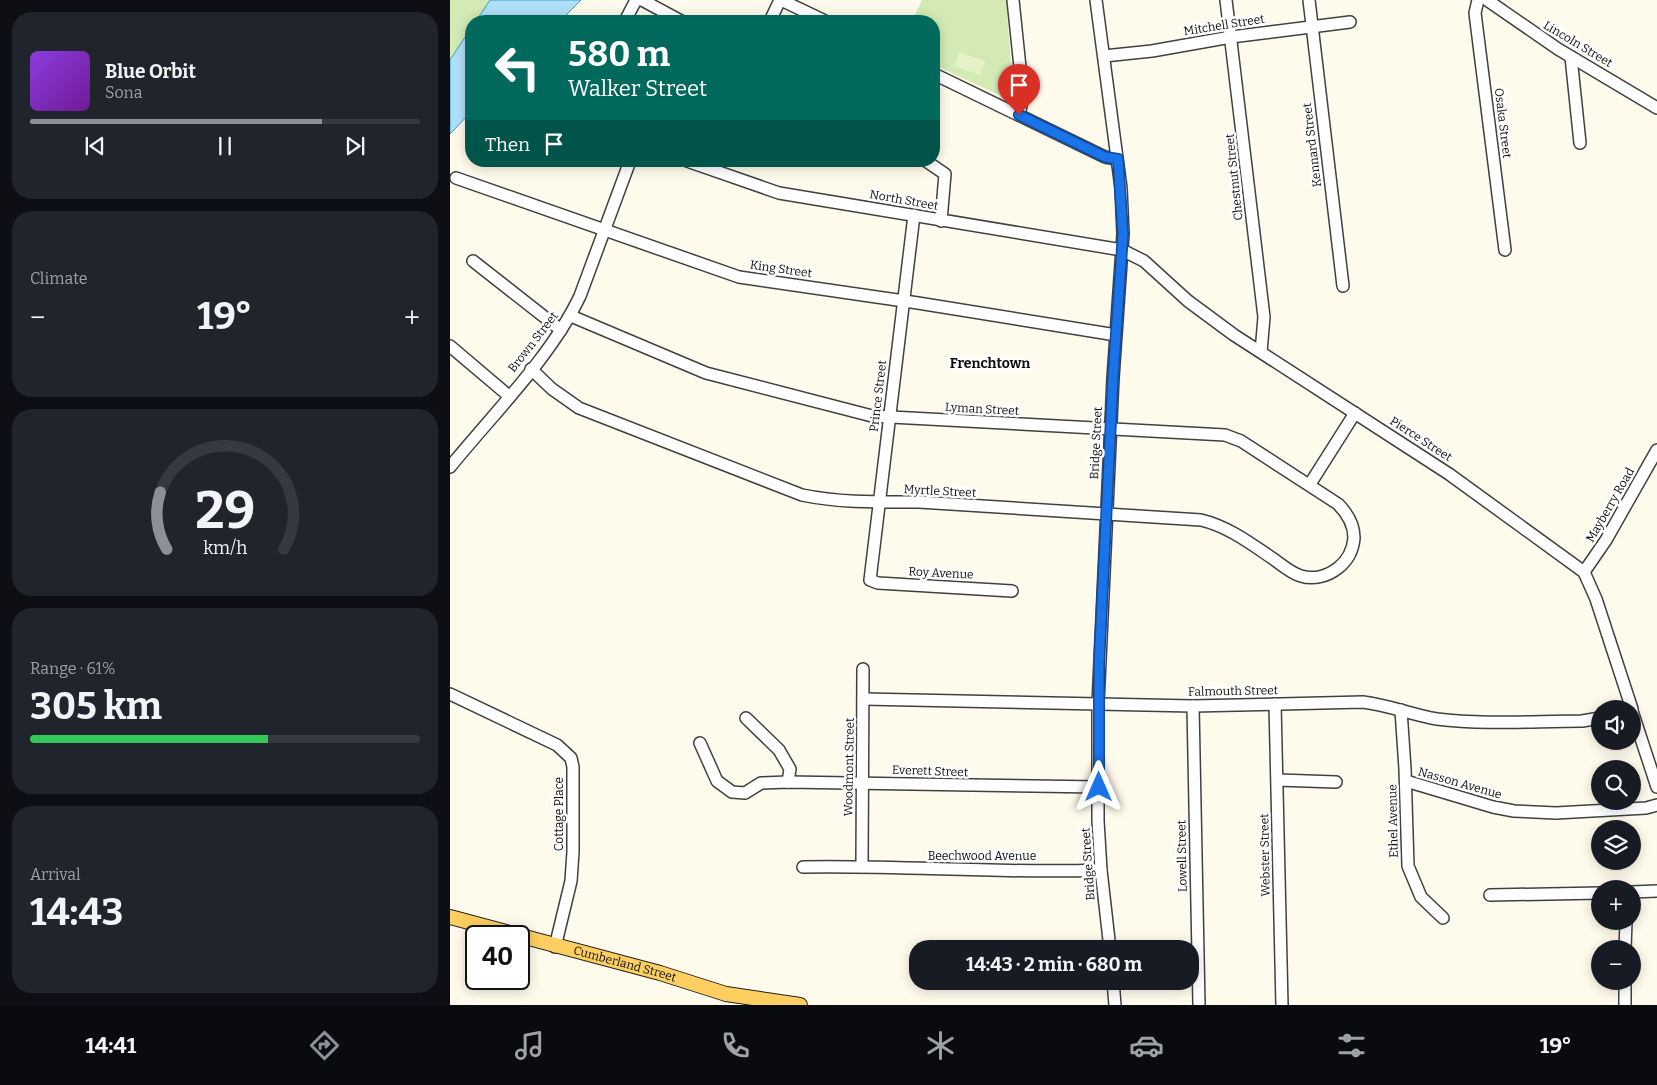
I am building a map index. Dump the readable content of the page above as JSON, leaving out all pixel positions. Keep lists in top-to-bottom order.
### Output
{
  "streets": {
    "main road": ["Cumberland Street"],
    "street": [
      "Mitchell Street",
      "Lincoln Street",
      "Osaka Street",
      "Kennard Street",
      "Chestnut Street",
      "North Street",
      "King Street",
      "Brown Street",
      "Prince Street",
      "Lyman Street",
      "Pierce Street",
      "Bridge Street",
      "Myrtle Street",
      "Mayberry Road",
      "Roy Avenue",
      "Falmouth Street",
      "Woodmont Street",
      "Everett Street",
      "Nasson Avenue",
      "Cottage Place",
      "Ethel Avenue",
      "Webster Street",
      "Beechwood Avenue",
      "Lowell Street"
    ]
  },
  "crossings": [
    ["Mitchell Street", "Kennard Street"],
    ["Mitchell Street", "Chestnut Street"],
    ["Mitchell Street", "Bridge Street"],
    ["Chestnut Street", "Pierce Street"],
    ["North Street", "Prince Street"],
    ["North Street", "Pierce Street"],
    ["North Street", "Bridge Street"],
    ["King Street", "Brown Street"],
    ["King Street", "Prince Street"],
    ["King Street", "Bridge Street"],
    ["Brown Street", "Lyman Street"],
    ["Brown Street", "Myrtle Street"],
    ["Prince Street", "Lyman Street"],
    ["Prince Street", "Myrtle Street"],
    ["Prince Street", "Roy Avenue"],
    ["Lyman Street", "Bridge Street"],
    ["Lyman Street", "Myrtle Street"],
    ["Pierce Street", "Bridge Street"],
    ["Pierce Street", "Mayberry Road"],
    ["Bridge Street", "Myrtle Street"],
    ["Bridge Street", "Falmouth Street"],
    ["Bridge Street", "Everett Street"],
    ["Bridge Street", "Beechwood Avenue"],
    ["Falmouth Street", "Woodmont Street"],
    ["Falmouth Street", "Ethel Avenue"],
    ["Falmouth Street", "Webster Street"],
    ["Falmouth Street", "Lowell Street"],
    ["Woodmont Street", "Everett Street"],
    ["Woodmont Street", "Beechwood Avenue"],
    ["Nasson Avenue", "Ethel Avenue"],
    ["Cottage Place", "Cumberland Street"]
  ],
  "districts": ["Frenchtown"],
  "page": {
    "turn": ["580 m", "Walker Street"],
    "song": ["Blue Orbit", "Sona"],
    "then": "Then",
    "tile": [
      "Climate",
      ["Range · 61%", "305 km"],
      ["Arrival", "14:43"]
    ],
    "heat": ["−", "19°", "+"],
    "map_buttons": ["+", "−"],
    "limit": "40",
    "trip": "14:43 · 2 min · 680 m",
    "tabs": ["14:41", "19°"],
    "gauge": ["29", "km/h"]
  }
}
